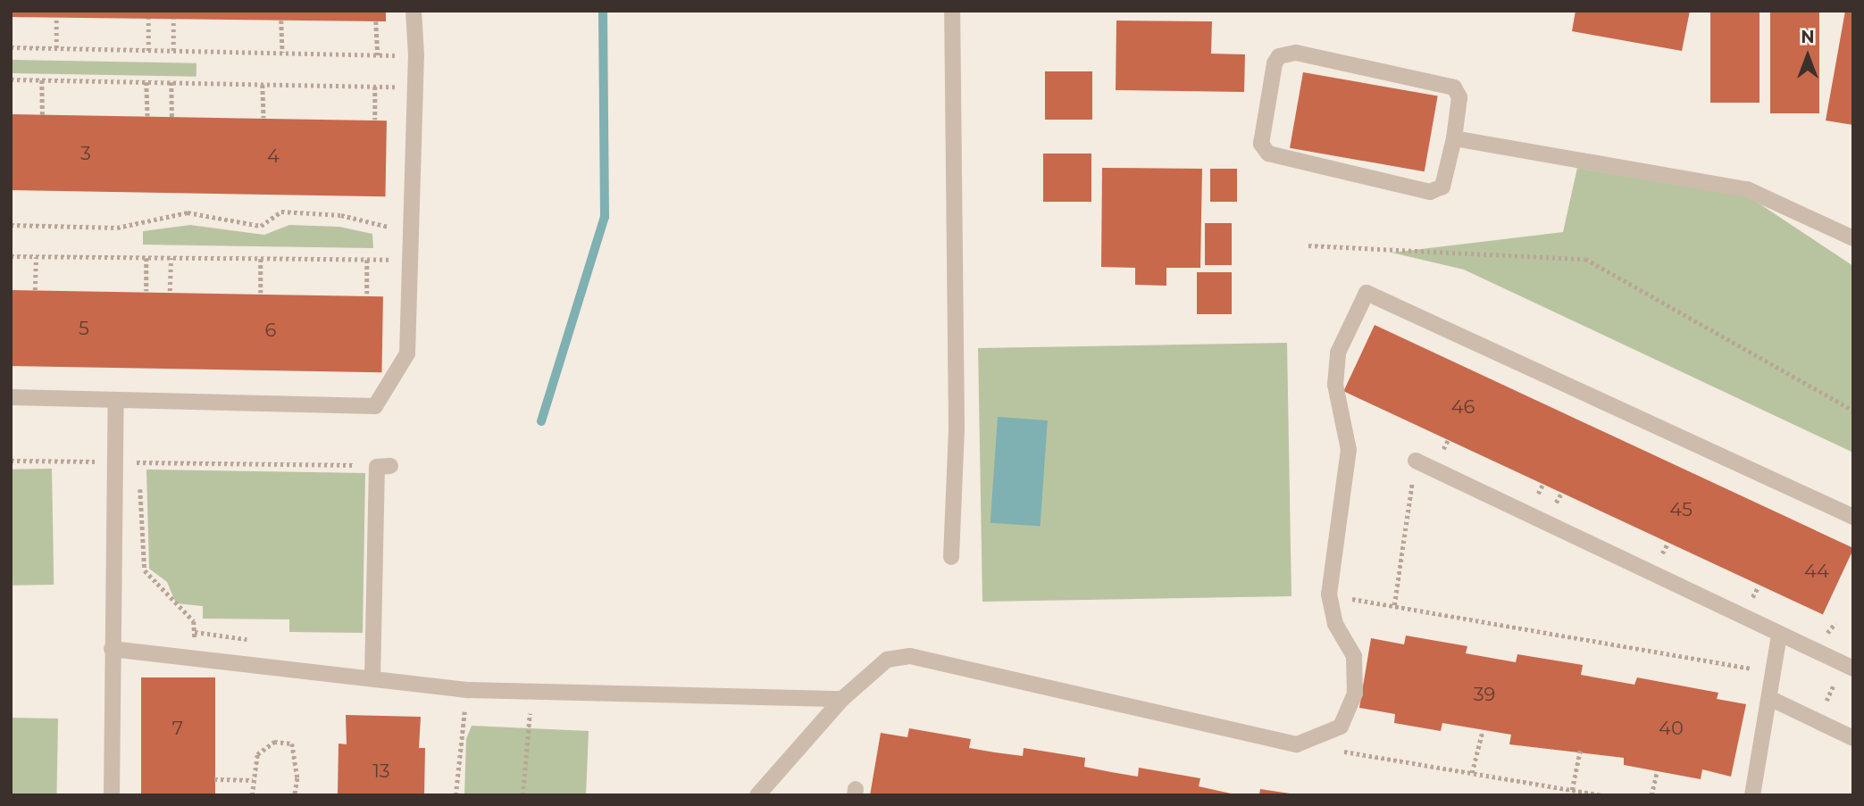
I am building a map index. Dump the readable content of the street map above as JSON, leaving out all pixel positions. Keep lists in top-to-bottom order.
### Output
{
  "house_numbers": [
    "3",
    "4",
    "5",
    "6",
    "46",
    "45",
    "44",
    "39",
    "7",
    "40",
    "13"
  ],
  "north": "top"
}
